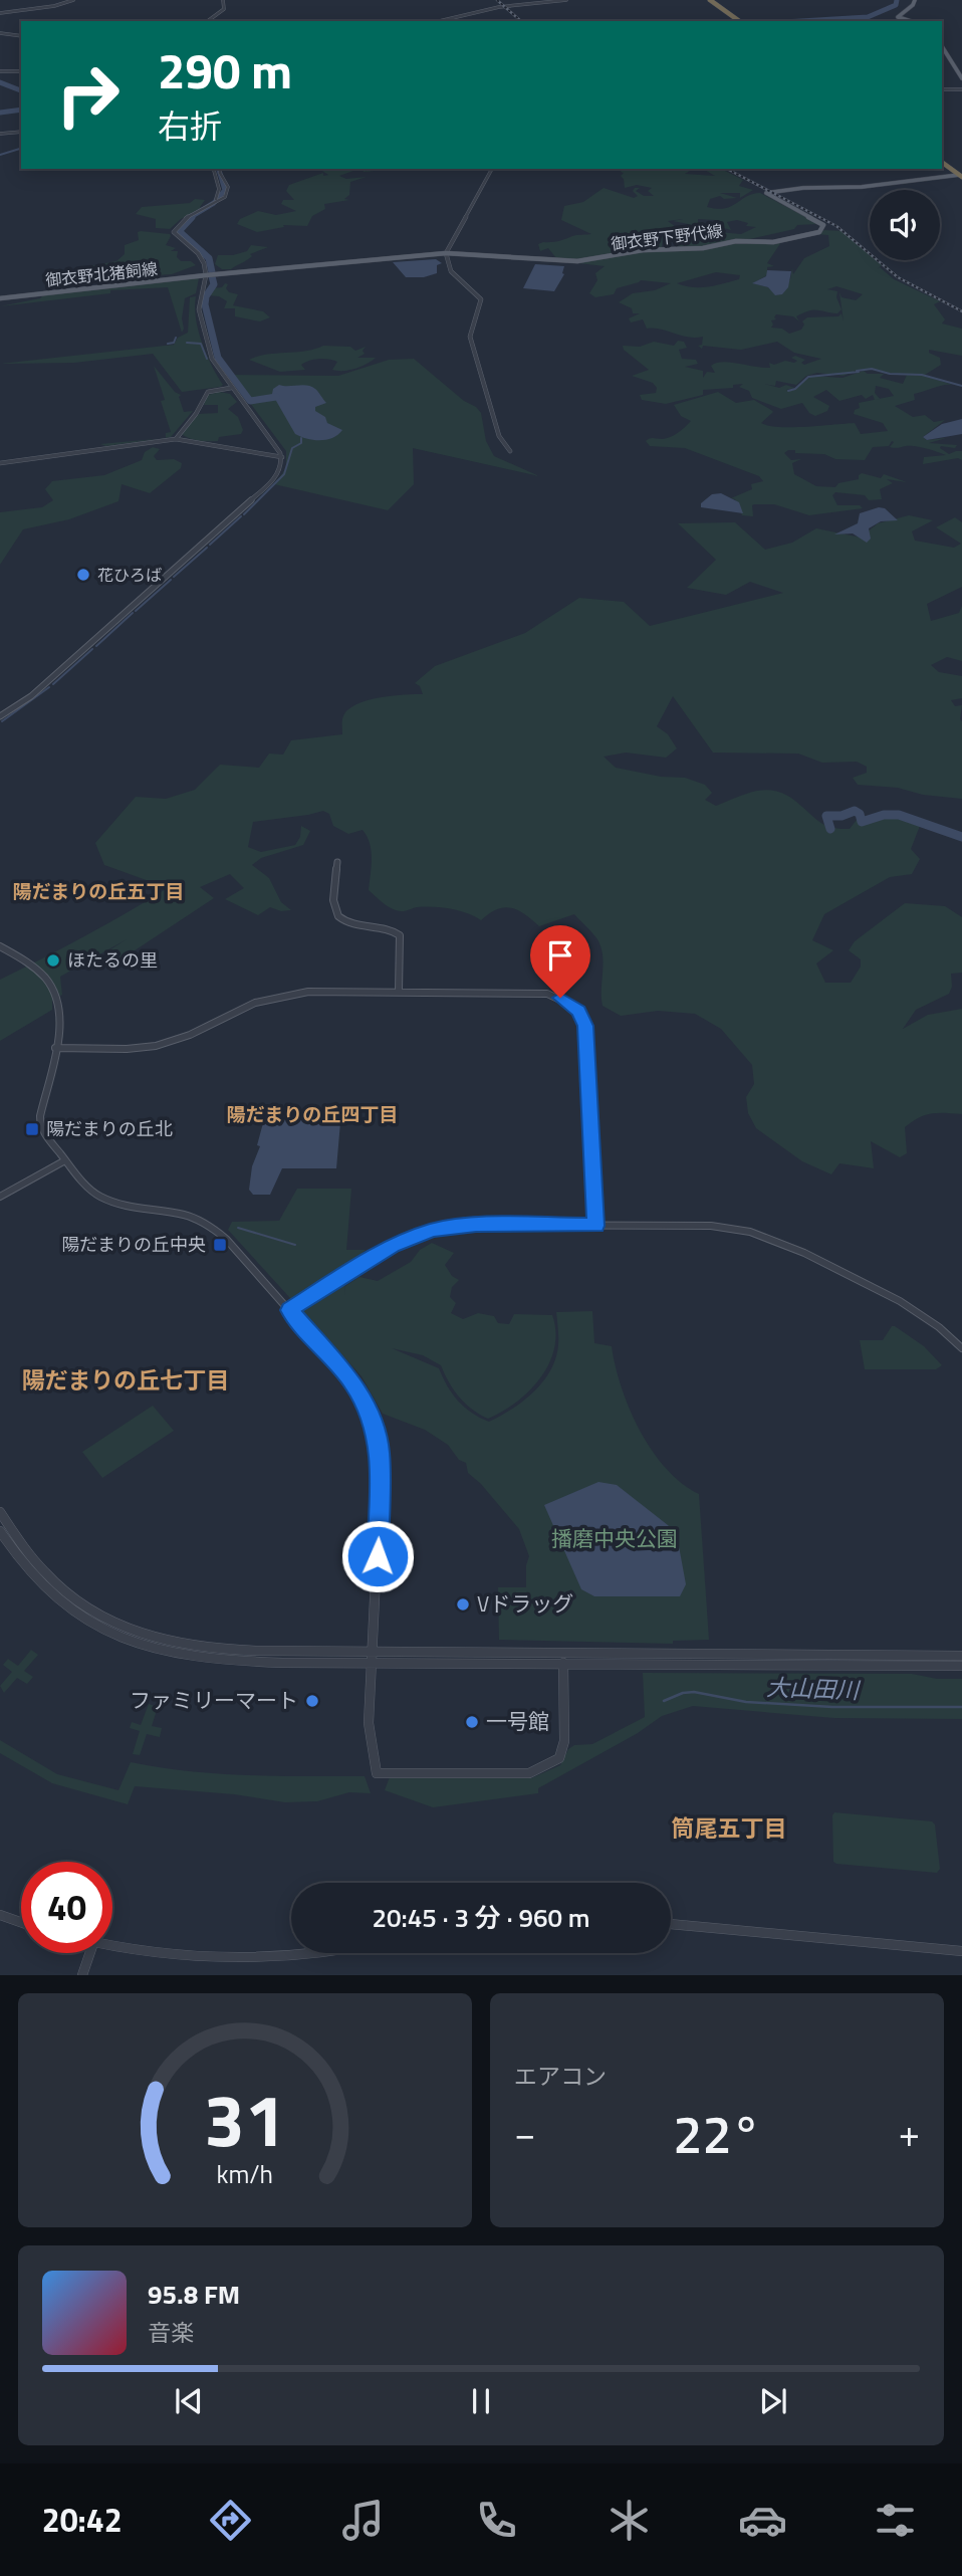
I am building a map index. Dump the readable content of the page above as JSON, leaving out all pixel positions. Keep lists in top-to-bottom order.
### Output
{
  "streets": {
    "main road": ["御衣野下野代線", "御衣野北猪飼線"]
  },
  "crossings": [
    ["御衣野下野代線", "御衣野北猪飼線"]
  ],
  "districts": [
    "陽だまりの丘五丁目",
    "陽だまりの丘四丁目",
    "陽だまりの丘七丁目",
    "筒尾五丁目"
  ],
  "water": ["大山田川"],
  "parks": ["播磨中央公園"],
  "places": {
    "other": [
      "花ひろば",
      "ほたるの里",
      "Vドラッグ",
      "ファミリーマート",
      "一号館"
    ],
    "transit": ["陽だまりの丘北", "陽だまりの丘中央"]
  },
  "page": {
    "turn": ["290 m", "右折"],
    "limit": "40",
    "trip": "20:45 · 3 分 · 960 m",
    "tile": "エアコン",
    "heat": ["−", "22°", "+"],
    "song": ["95.8 FM", "音楽"],
    "tabs": "20:42",
    "gauge": ["31", "km/h"]
  }
}
